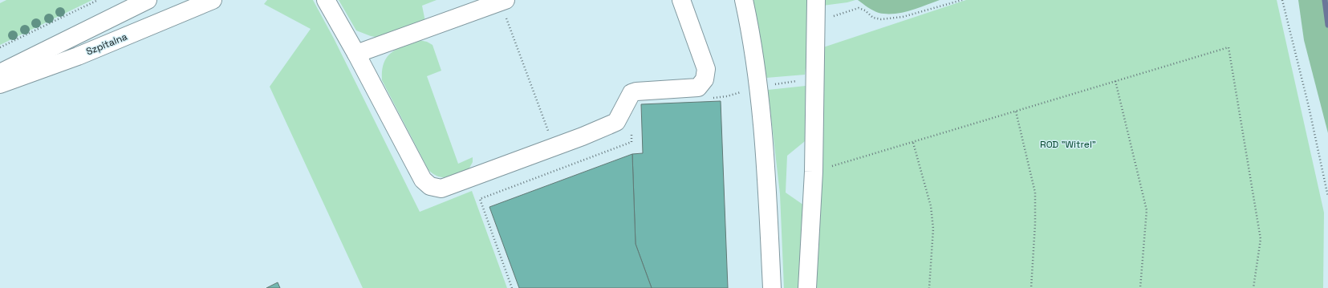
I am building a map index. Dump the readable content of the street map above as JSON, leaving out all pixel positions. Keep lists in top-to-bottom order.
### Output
{
  "streets": {
    "street": ["Szpitalna"]
  },
  "parks": ["ROD \"Witrel\""]
}
